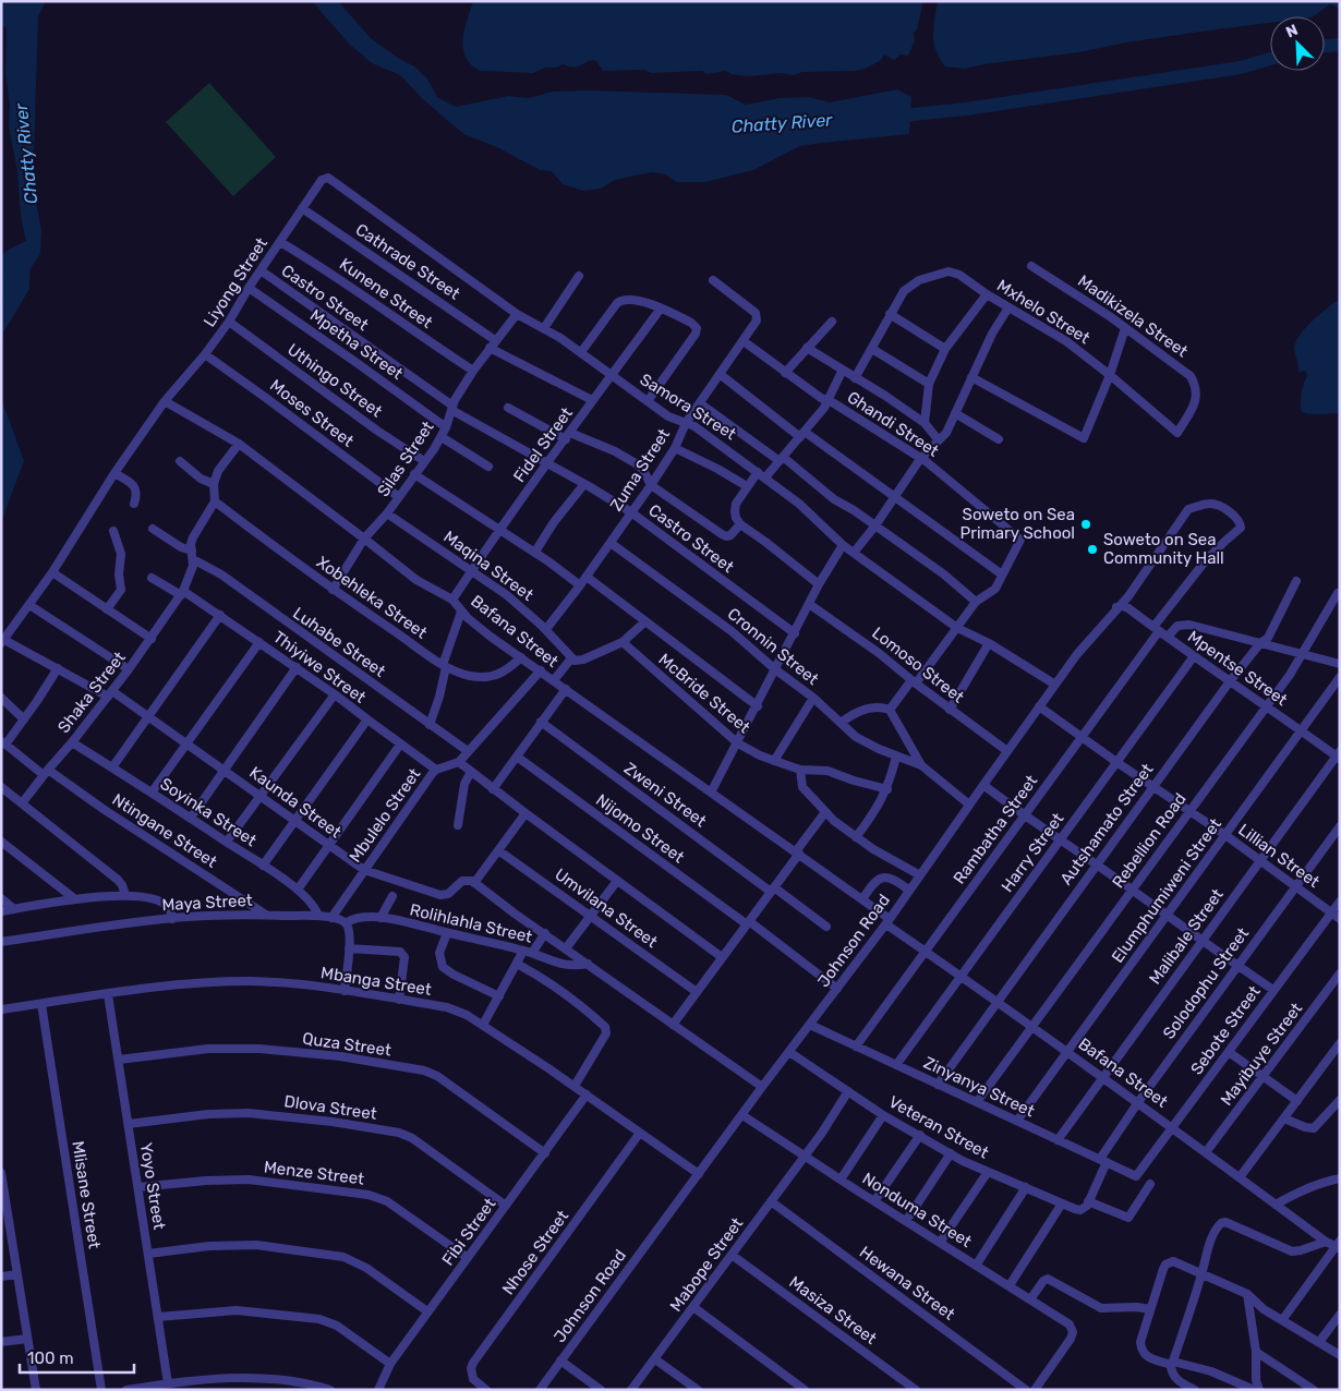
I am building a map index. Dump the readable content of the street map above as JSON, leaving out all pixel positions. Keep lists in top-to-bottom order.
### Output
{
  "streets": {
    "street": [
      "Cathrade Street",
      "Liyong Street",
      "Kunene Street",
      "Castro Street",
      "Mxhelo Street",
      "Madikizela Street",
      "Mpetha Street",
      "Uthingo Street",
      "Samora Street",
      "Moses Street",
      "Ghandi Street",
      "Fidel Street",
      "Silas Street",
      "Zuma Street",
      "Maqina Street",
      "Xobehleka Street",
      "Bafana Street",
      "Luhabe Street",
      "Cronnin Street",
      "Lomoso Street",
      "Thiyiwe Street",
      "Mpentse Street",
      "Shaka Street",
      "McBride Street",
      "Zweni Street",
      "Kaunda Street",
      "Soyinka Street",
      "Mbulelo Street",
      "Autshamato Street",
      "Nijomo Street",
      "Rambatha Street",
      "Ntingane Street",
      "Rebellion Road",
      "Harry Street",
      "Lillian Street",
      "Elumphumiweni Street",
      "Maya Street",
      "Umvilana Street",
      "Rolihlahla Street",
      "Malibale Street",
      "Johnson Road",
      "Mbanga Street",
      "Solodophu Street",
      "Sebote Street",
      "Quza Street",
      "Mayibuye Street",
      "Zinyanya Street",
      "Dlova Street",
      "Veteran Street",
      "Menze Street",
      "Yoyo Street",
      "Mlisane Street",
      "Nonduma Street",
      "Fibi Street",
      "Nhose Street",
      "Mabope Street",
      "Hewana Street",
      "Masiza Street"
    ]
  },
  "crossings": [
    ["Cathrade Street", "Liyong Street"],
    ["Cathrade Street", "Fidel Street"],
    ["Cathrade Street", "Silas Street"],
    ["Liyong Street", "Kunene Street"],
    ["Liyong Street", "Castro Street"],
    ["Liyong Street", "Mpetha Street"],
    ["Liyong Street", "Uthingo Street"],
    ["Liyong Street", "Samora Street"],
    ["Liyong Street", "Moses Street"],
    ["Liyong Street", "Bafana Street"],
    ["Kunene Street", "Silas Street"],
    ["Castro Street", "Fidel Street"],
    ["Castro Street", "Silas Street"],
    ["Castro Street", "Zuma Street"],
    ["Mxhelo Street", "Madikizela Street"],
    ["Mpetha Street", "Silas Street"],
    ["Uthingo Street", "Silas Street"],
    ["Samora Street", "Fidel Street"],
    ["Samora Street", "Silas Street"],
    ["Samora Street", "Zuma Street"],
    ["Samora Street", "Johnson Road"],
    ["Moses Street", "Silas Street"],
    ["Ghandi Street", "Zuma Street"],
    ["Fidel Street", "Maqina Street"],
    ["Fidel Street", "Bafana Street"],
    ["Silas Street", "Maqina Street"],
    ["Silas Street", "Xobehleka Street"],
    ["Silas Street", "Bafana Street"],
    ["Zuma Street", "Maqina Street"],
    ["Zuma Street", "Cronnin Street"],
    ["Xobehleka Street", "Bafana Street"],
    ["Xobehleka Street", "Shaka Street"],
    ["Bafana Street", "Mbulelo Street"],
    ["Bafana Street", "Autshamato Street"],
    ["Bafana Street", "Rambatha Street"],
    ["Bafana Street", "Rebellion Road"],
    ["Bafana Street", "Harry Street"],
    ["Bafana Street", "Elumphumiweni Street"],
    ["Bafana Street", "Malibale Street"],
    ["Bafana Street", "Johnson Road"],
    ["Bafana Street", "Solodophu Street"],
    ["Bafana Street", "Sebote Street"],
    ["Bafana Street", "Mayibuye Street"],
    ["Luhabe Street", "Shaka Street"],
    ["Luhabe Street", "Mbulelo Street"],
    ["Lomoso Street", "Johnson Road"],
    ["Thiyiwe Street", "Shaka Street"],
    ["Thiyiwe Street", "Mbulelo Street"],
    ["Mpentse Street", "Autshamato Street"],
    ["Mpentse Street", "Rambatha Street"],
    ["Mpentse Street", "Rebellion Road"],
    ["Mpentse Street", "Harry Street"],
    ["Mpentse Street", "Elumphumiweni Street"],
    ["Mpentse Street", "Malibale Street"],
    ["Mpentse Street", "Johnson Road"],
    ["Shaka Street", "Kaunda Street"],
    ["Shaka Street", "Soyinka Street"],
    ["Shaka Street", "Ntingane Street"],
    ["Kaunda Street", "Mbulelo Street"],
    ["Soyinka Street", "Maya Street"],
    ["Mbulelo Street", "Maya Street"],
    ["Autshamato Street", "Lillian Street"],
    ["Autshamato Street", "Zinyanya Street"],
    ["Nijomo Street", "Johnson Road"],
    ["Rambatha Street", "Lillian Street"],
    ["Rambatha Street", "Johnson Road"],
    ["Rambatha Street", "Zinyanya Street"],
    ["Ntingane Street", "Maya Street"],
    ["Rebellion Road", "Lillian Street"],
    ["Rebellion Road", "Zinyanya Street"],
    ["Harry Street", "Lillian Street"],
    ["Harry Street", "Zinyanya Street"],
    ["Lillian Street", "Elumphumiweni Street"],
    ["Lillian Street", "Malibale Street"],
    ["Lillian Street", "Johnson Road"],
    ["Lillian Street", "Solodophu Street"],
    ["Lillian Street", "Sebote Street"],
    ["Elumphumiweni Street", "Zinyanya Street"],
    ["Maya Street", "Rolihlahla Street"],
    ["Malibale Street", "Zinyanya Street"],
    ["Johnson Road", "Mbanga Street"],
    ["Johnson Road", "Zinyanya Street"],
    ["Johnson Road", "Veteran Street"],
    ["Johnson Road", "Nonduma Street"],
    ["Mbanga Street", "Yoyo Street"],
    ["Mbanga Street", "Mlisane Street"],
    ["Mbanga Street", "Fibi Street"],
    ["Mbanga Street", "Nhose Street"],
    ["Solodophu Street", "Zinyanya Street"],
    ["Solodophu Street", "Veteran Street"],
    ["Sebote Street", "Zinyanya Street"],
    ["Quza Street", "Yoyo Street"],
    ["Quza Street", "Fibi Street"],
    ["Dlova Street", "Yoyo Street"],
    ["Dlova Street", "Fibi Street"],
    ["Veteran Street", "Mabope Street"],
    ["Menze Street", "Yoyo Street"],
    ["Menze Street", "Fibi Street"],
    ["Nonduma Street", "Mabope Street"],
    ["Mabope Street", "Hewana Street"],
    ["Mabope Street", "Masiza Street"]
  ],
  "water": ["Chatty River"],
  "places": ["Soweto on Sea Primary School", "Soweto on Sea Community Hall"],
  "scale_bar": "100 m",
  "north": "top left"
}
